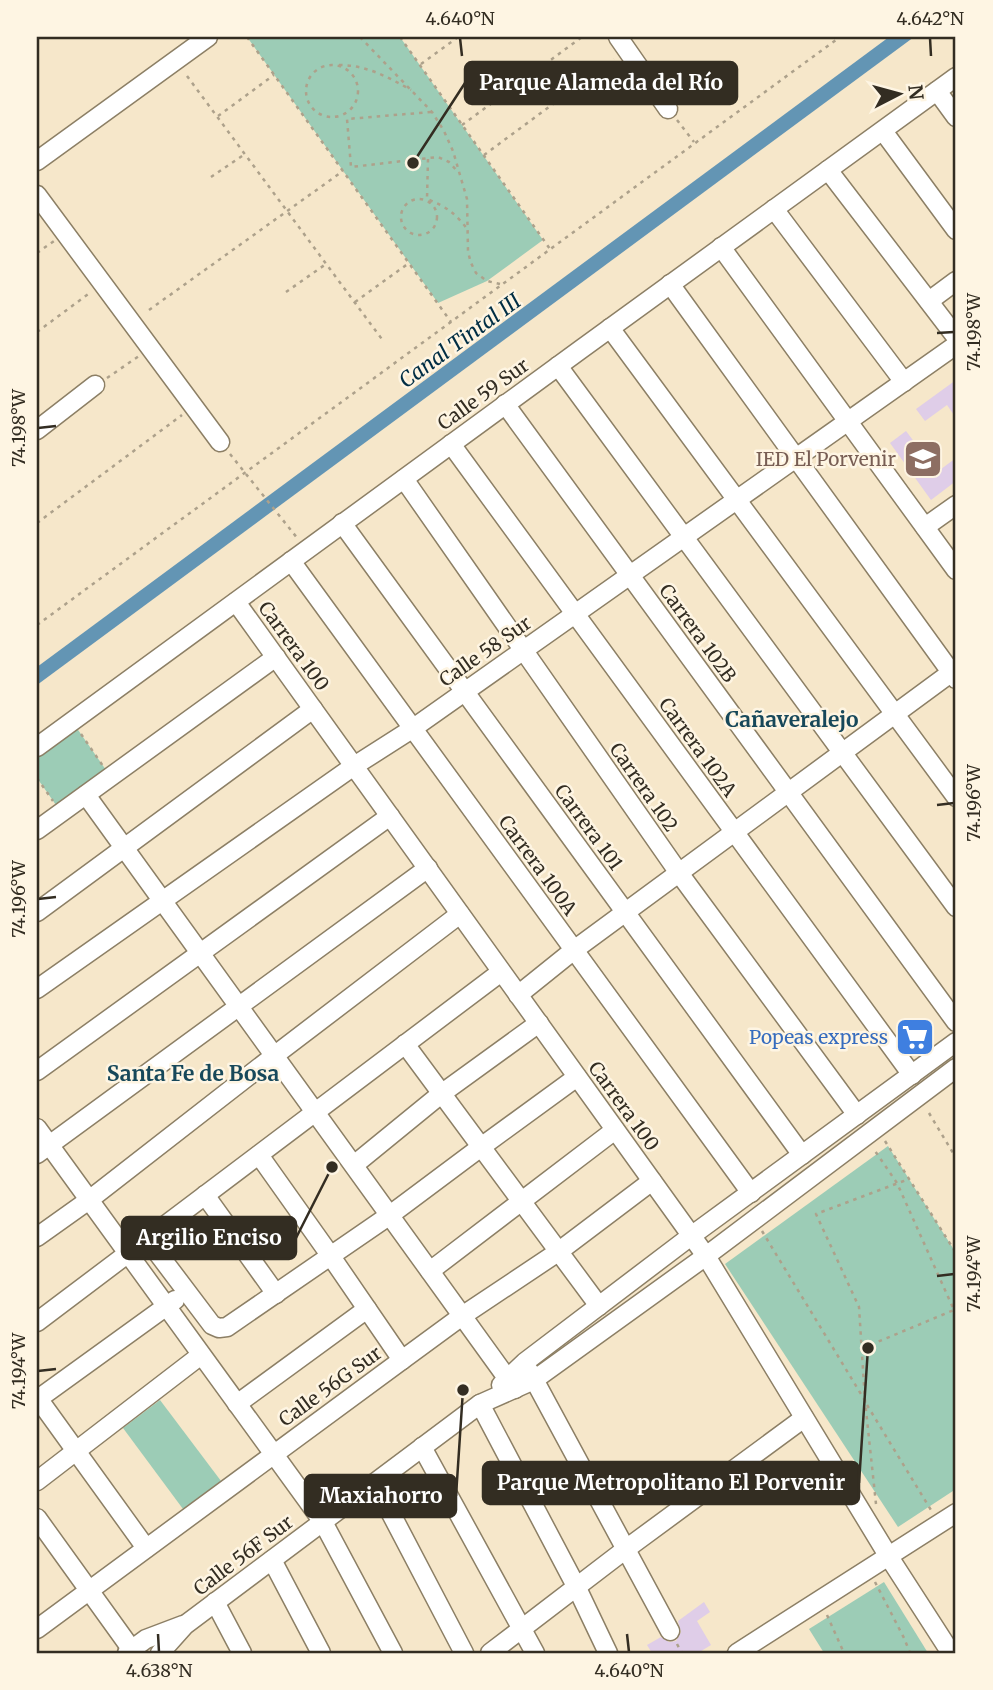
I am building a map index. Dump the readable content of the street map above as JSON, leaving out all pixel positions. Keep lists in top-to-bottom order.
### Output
{
  "streets": {
    "street": [
      "Calle 59 Sur",
      "Carrera 102B",
      "Carrera 100",
      "Calle 58 Sur",
      "Carrera 102A",
      "Carrera 102",
      "Carrera 101",
      "Carrera 100A",
      "Calle 56G Sur",
      "Calle 56F Sur"
    ]
  },
  "crossings": [
    ["Calle 59 Sur", "Carrera 102B"],
    ["Calle 59 Sur", "Carrera 100"],
    ["Calle 59 Sur", "Carrera 102A"],
    ["Calle 59 Sur", "Carrera 102"],
    ["Calle 59 Sur", "Carrera 101"],
    ["Calle 59 Sur", "Carrera 100A"],
    ["Carrera 102B", "Calle 58 Sur"],
    ["Carrera 100", "Calle 58 Sur"],
    ["Carrera 100", "Calle 56G Sur"],
    ["Carrera 100", "Calle 56F Sur"],
    ["Calle 58 Sur", "Carrera 102A"],
    ["Calle 58 Sur", "Carrera 102"],
    ["Calle 58 Sur", "Carrera 101"],
    ["Calle 58 Sur", "Carrera 100A"],
    ["Carrera 102A", "Calle 56F Sur"],
    ["Carrera 102", "Calle 56F Sur"],
    ["Carrera 101", "Calle 56F Sur"],
    ["Carrera 100A", "Calle 56F Sur"]
  ],
  "districts": ["Cañaveralejo", "Santa Fe de Bosa"],
  "water": ["Canal Tintal III"],
  "places": {
    "other": [
      "Parque Alameda del Río",
      "Argilio Enciso",
      "Parque Metropolitano El Porvenir",
      "Maxiahorro"
    ],
    "school or university": ["IED El Porvenir"],
    "supermarket": ["Popeas express"]
  },
  "north": "right",
  "coordinates": [
    "4.640°N",
    "4.642°N",
    "74.198°W",
    "74.196°W",
    "74.194°W",
    "4.638°N"
  ]
}
